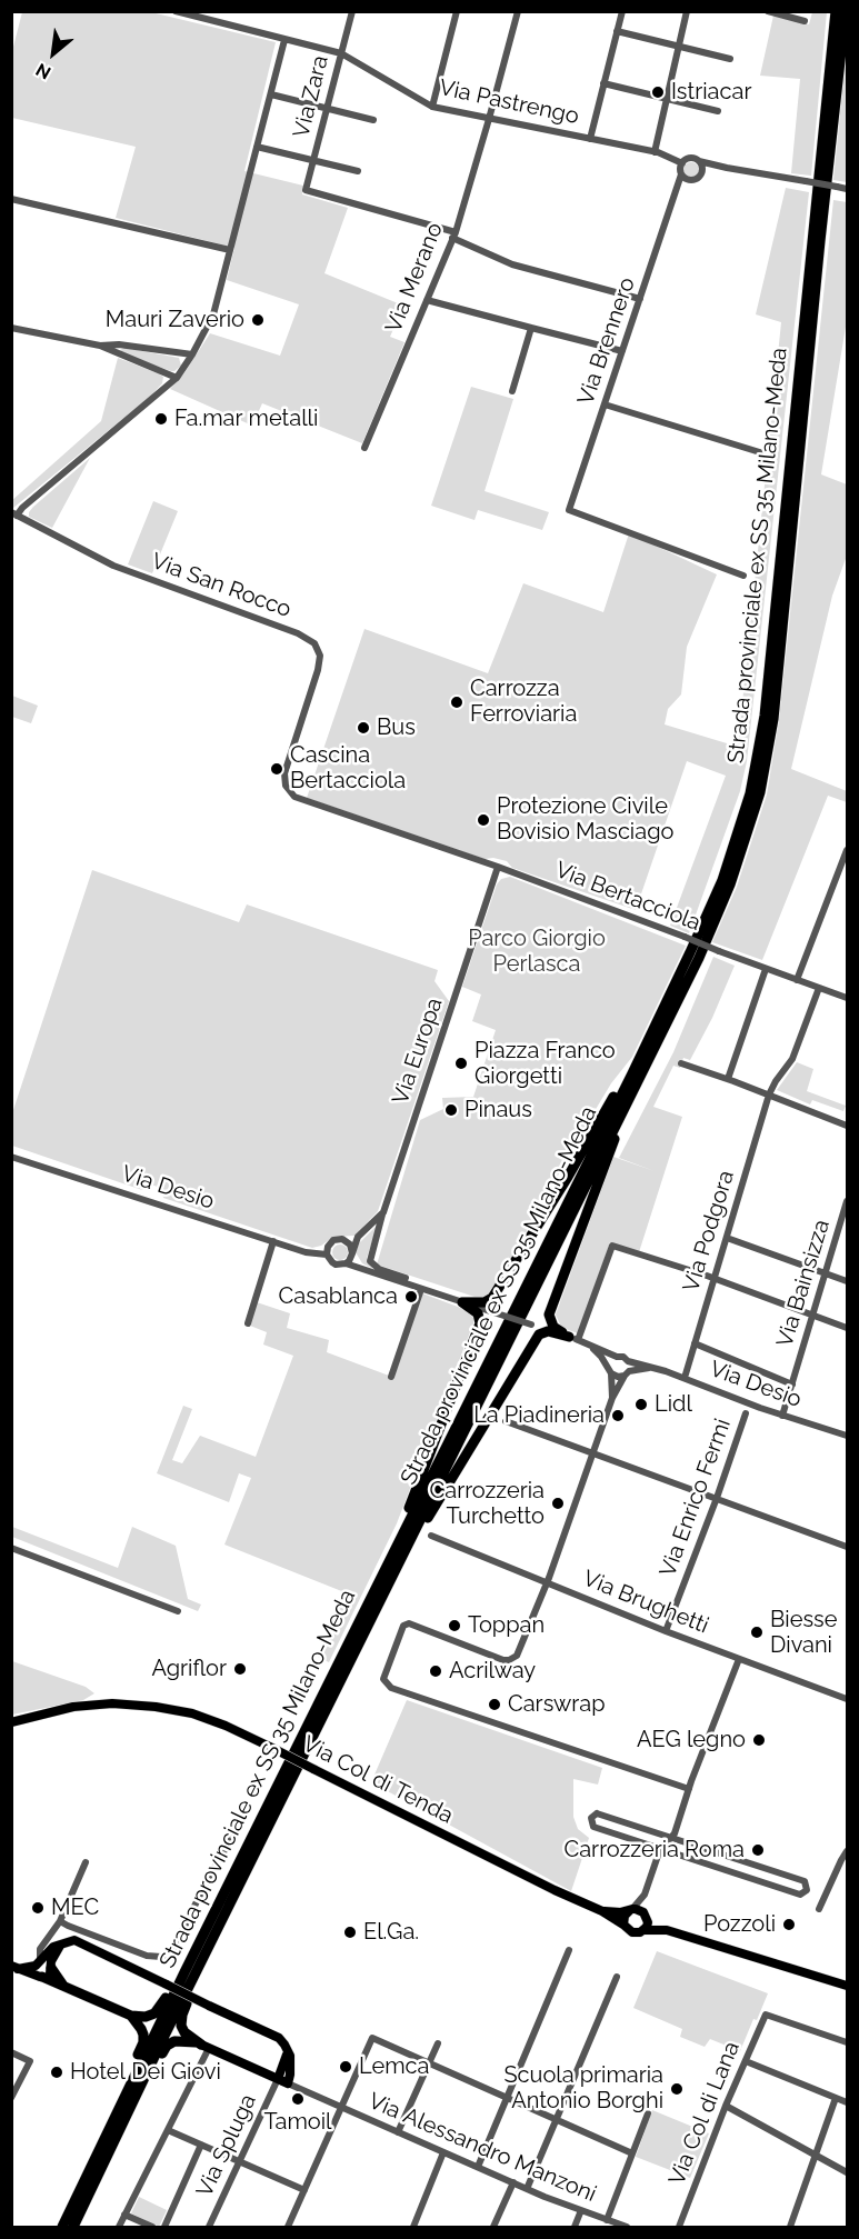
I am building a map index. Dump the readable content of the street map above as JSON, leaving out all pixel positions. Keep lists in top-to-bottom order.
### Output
{
  "streets": {
    "highway": ["Strada provinciale ex SS 35 Milano-Meda"],
    "main road": ["Via Col di Tenda", "Via Alessandro Manzoni"],
    "street": [
      "Via Zara",
      "Via Pastrengo",
      "Via Merano",
      "Via Brennero",
      "Via San Rocco",
      "Via Bertacciola",
      "Via Europa",
      "Via Desio",
      "Via Podgora",
      "Via Bainsizza",
      "Via Enrico Fermi",
      "Via Brughetti",
      "Via Col di Lana",
      "Via Spluga"
    ]
  },
  "crossings": [
    ["Via Zara", "Via Pastrengo"],
    ["Via Zara", "Via Merano"],
    ["Via Pastrengo", "Via Merano"],
    ["Via Pastrengo", "Via Brennero"],
    ["Via San Rocco", "Via Bertacciola"],
    ["Via Bertacciola", "Via Europa"],
    ["Via Bertacciola", "Via Podgora"],
    ["Via Europa", "Via Desio"],
    ["Via Desio", "Via Podgora"],
    ["Via Desio", "Via Bainsizza"],
    ["Via Enrico Fermi", "Via Brughetti"],
    ["Via Spluga", "Via Alessandro Manzoni"]
  ],
  "parks": ["Parco Giorgio Perlasca"],
  "places": [
    "Istriacar",
    "Mauri Zaverio",
    "Fa.mar metalli",
    "Carrozza Ferroviaria",
    "Bus",
    "Cascina Bertacciola",
    "Protezione Civile Bovisio Masciago",
    "Piazza Franco Giorgetti",
    "Pinaus",
    "Casablanca",
    "Lidl",
    "La Piadineria",
    "Carrozzeria Turchetto",
    "Toppan",
    "Biesse Divani",
    "Agriflor",
    "Acrilway",
    "Carswrap",
    "AEG legno",
    "Carrozzeria Roma",
    "MEC",
    "Pozzoli",
    "El.Ga.",
    "Lemca",
    "Hotel Dei Giovi",
    "Scuola primaria Antonio Borghi",
    "Tamoil"
  ],
  "north": "bottom left"
}
